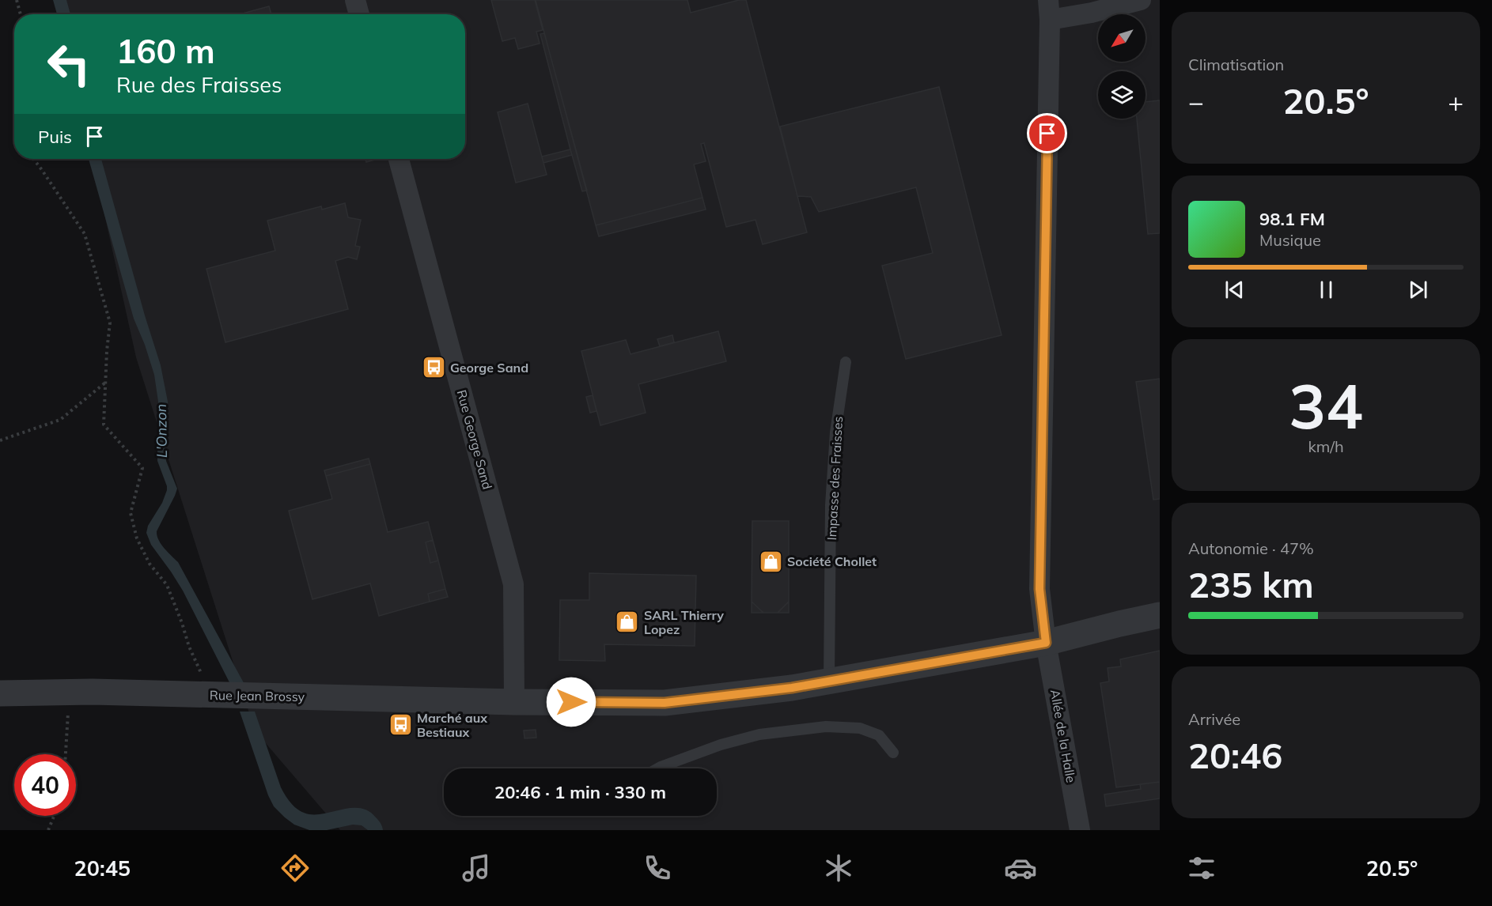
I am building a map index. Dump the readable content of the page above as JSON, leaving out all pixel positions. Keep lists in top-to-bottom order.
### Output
{
  "streets": {
    "street": ["Rue George Sand", "Rue Jean Brossy", "Allée de la Halle"],
    "lane": ["Impasse des Fraisses"]
  },
  "crossings": [
    ["Rue George Sand", "Rue Jean Brossy"],
    ["Impasse des Fraisses", "Rue Jean Brossy"],
    ["Rue Jean Brossy", "Allée de la Halle"]
  ],
  "water": ["L'Onzon"],
  "places": {
    "bus stop": ["George Sand", "Marché aux Bestiaux"],
    "shop": ["Société Chollet", "SARL Thierry Lopez"]
  },
  "north": "bottom left",
  "page": {
    "tile": [
      "Climatisation",
      ["34", "km/h"],
      ["Autonomie · 47%", "235 km"],
      ["Arrivée", "20:46"]
    ],
    "turn": ["160 m", "Rue des Fraisses"],
    "heat": ["−", "20.5°", "+"],
    "then": "Puis",
    "song": ["98.1 FM", "Musique"],
    "limit": "40",
    "trip": "20:46 · 1 min · 330 m",
    "tabs": ["20:45", "20.5°"]
  }
}
